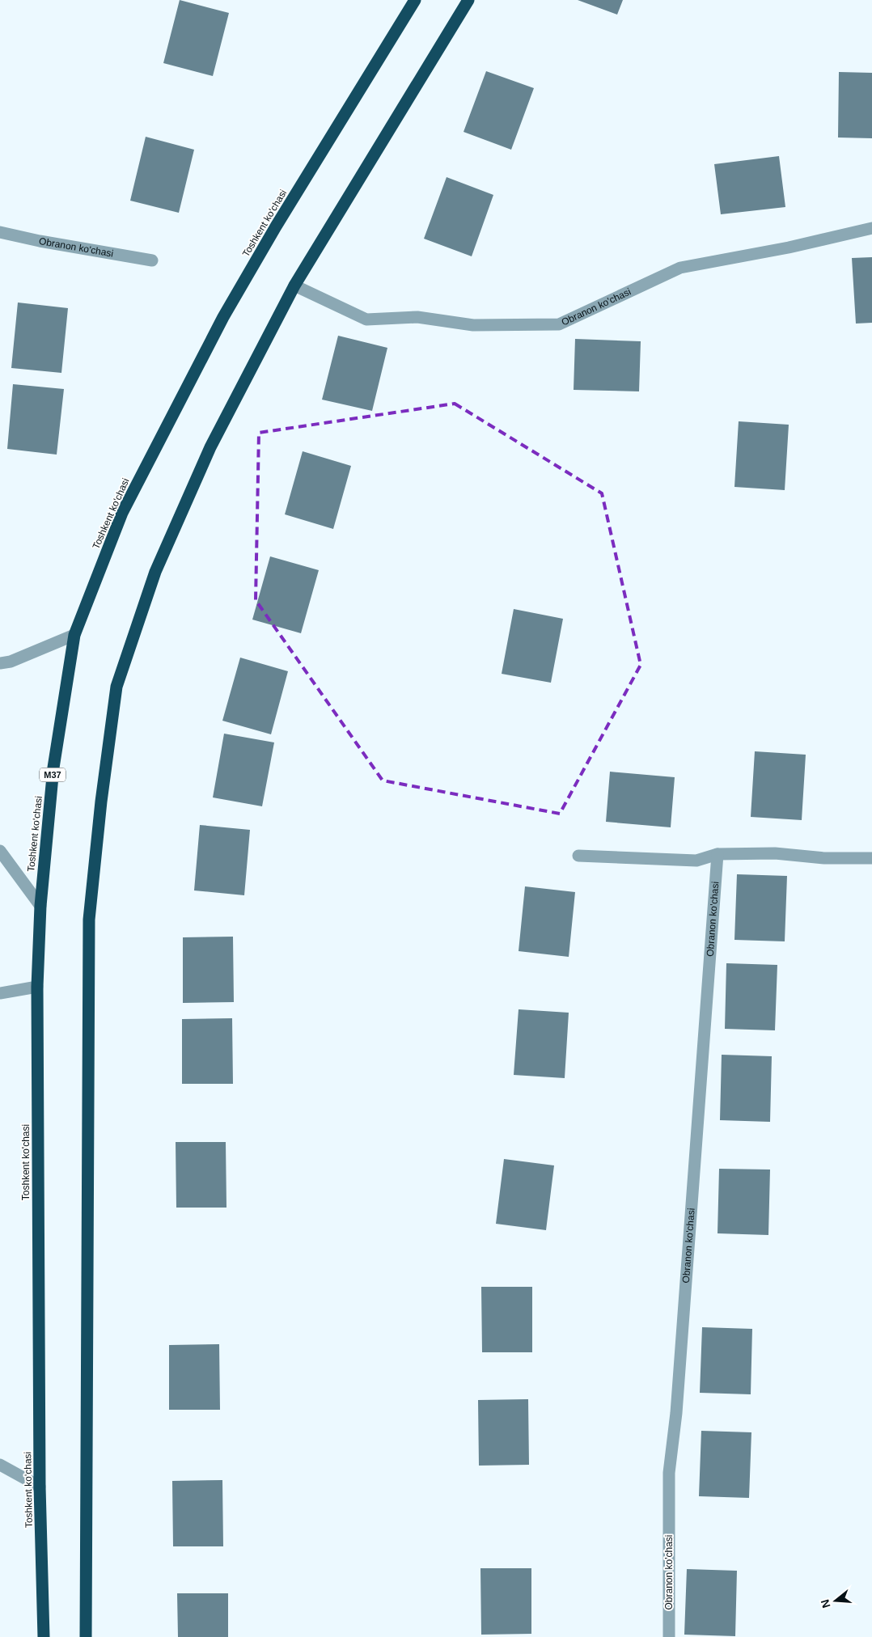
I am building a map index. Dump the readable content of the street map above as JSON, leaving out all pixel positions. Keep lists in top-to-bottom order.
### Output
{
  "streets": {
    "highway": ["Toshkent ko'chasi", "M37"],
    "street": ["Obranon ko'chasi"]
  },
  "north": "left"
}
